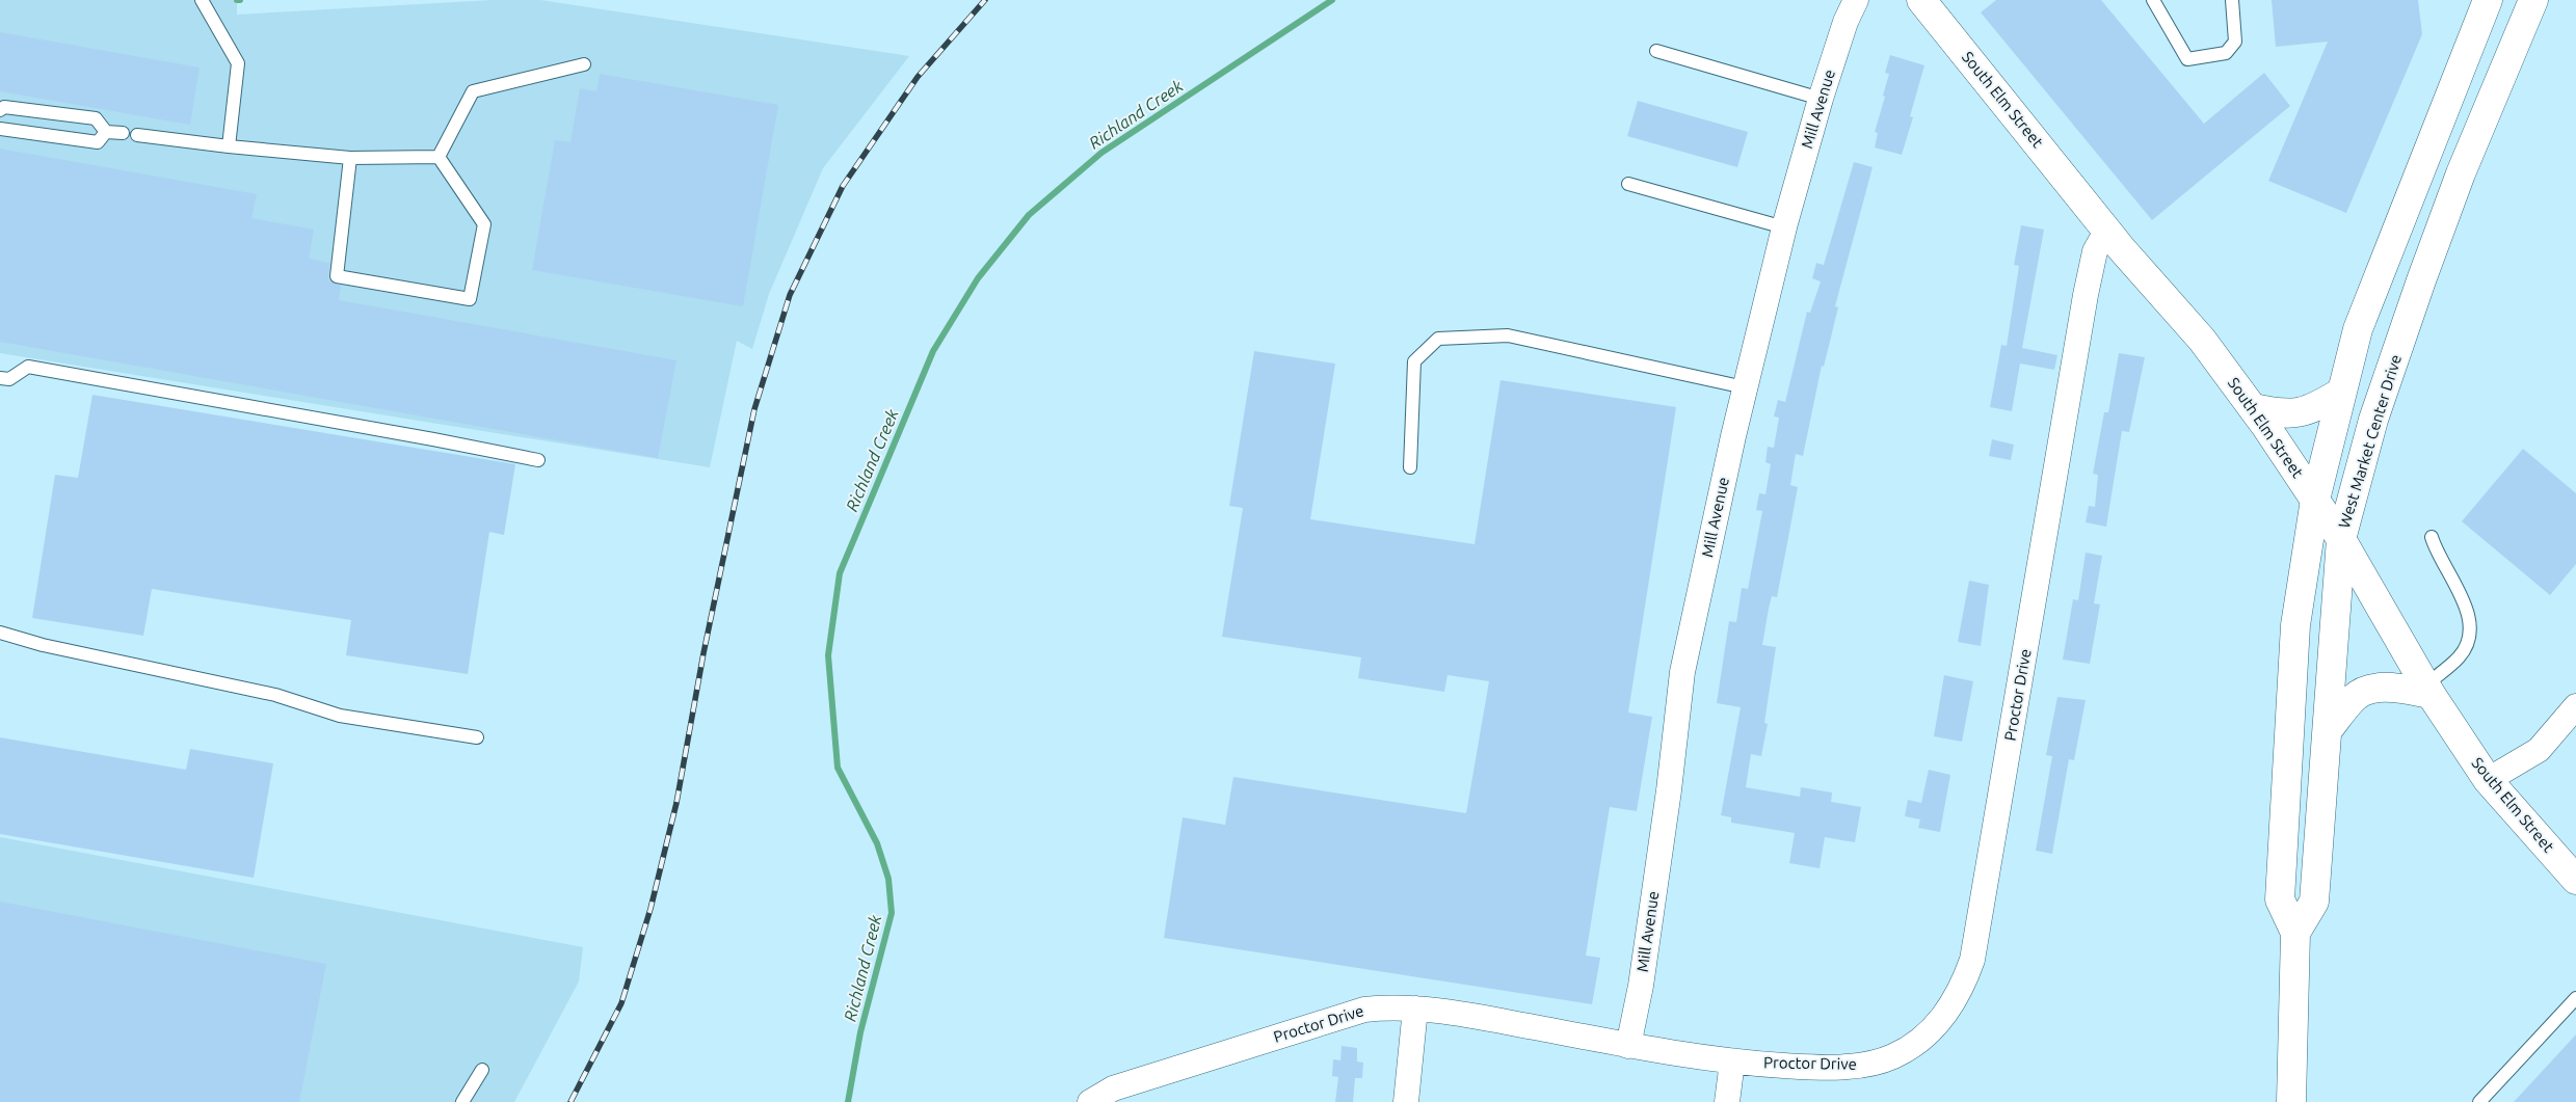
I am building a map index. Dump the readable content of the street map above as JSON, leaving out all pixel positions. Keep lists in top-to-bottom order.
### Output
{
  "streets": {
    "main road": ["South Elm Street", "West Market Center Drive"],
    "street": ["Mill Avenue", "Proctor Drive"]
  },
  "crossings": [
    ["South Elm Street", "West Market Center Drive"],
    ["South Elm Street", "Proctor Drive"],
    ["Mill Avenue", "Proctor Drive"]
  ],
  "water": ["Richland Creek"]
}
